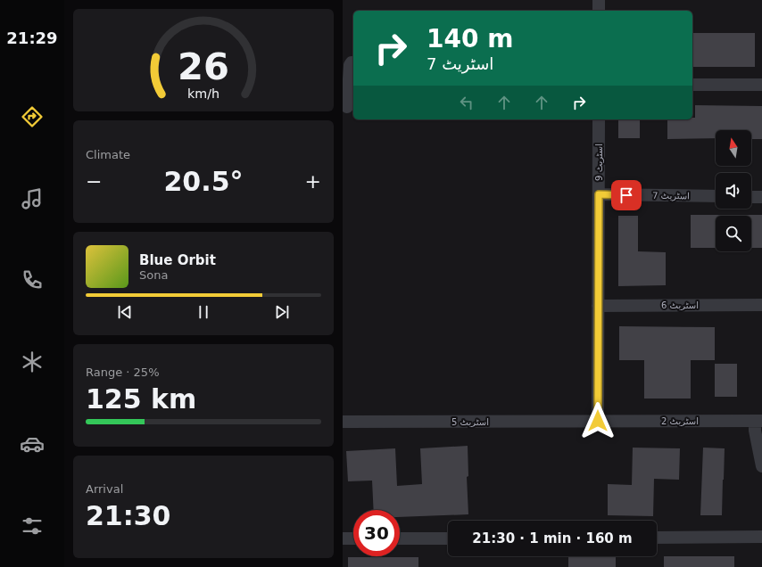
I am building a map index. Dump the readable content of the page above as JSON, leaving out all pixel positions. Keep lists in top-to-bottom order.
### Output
{
  "streets": {
    "street": [
      "اسٹریٹ 9",
      "اسٹریٹ 7",
      "اسٹریٹ 6",
      "اسٹریٹ 2",
      "اسٹریٹ 5"
    ]
  },
  "crossings": [
    ["اسٹریٹ 9", "اسٹریٹ 7"],
    ["اسٹریٹ 9", "اسٹریٹ 6"],
    ["اسٹریٹ 9", "اسٹریٹ 2"],
    ["اسٹریٹ 9", "اسٹریٹ 5"],
    ["اسٹریٹ 2", "اسٹریٹ 5"]
  ],
  "north": "top",
  "page": {
    "tabs": "21:29",
    "turn": ["140 m", "اسٹریٹ 7"],
    "tile": [
      "Climate",
      ["Range · 25%", "125 km"],
      ["Arrival", "21:30"]
    ],
    "heat": ["−", "20.5°", "+"],
    "song": ["Blue Orbit", "Sona"],
    "limit": "30",
    "trip": "21:30 · 1 min · 160 m",
    "gauge": ["26", "km/h"]
  }
}
